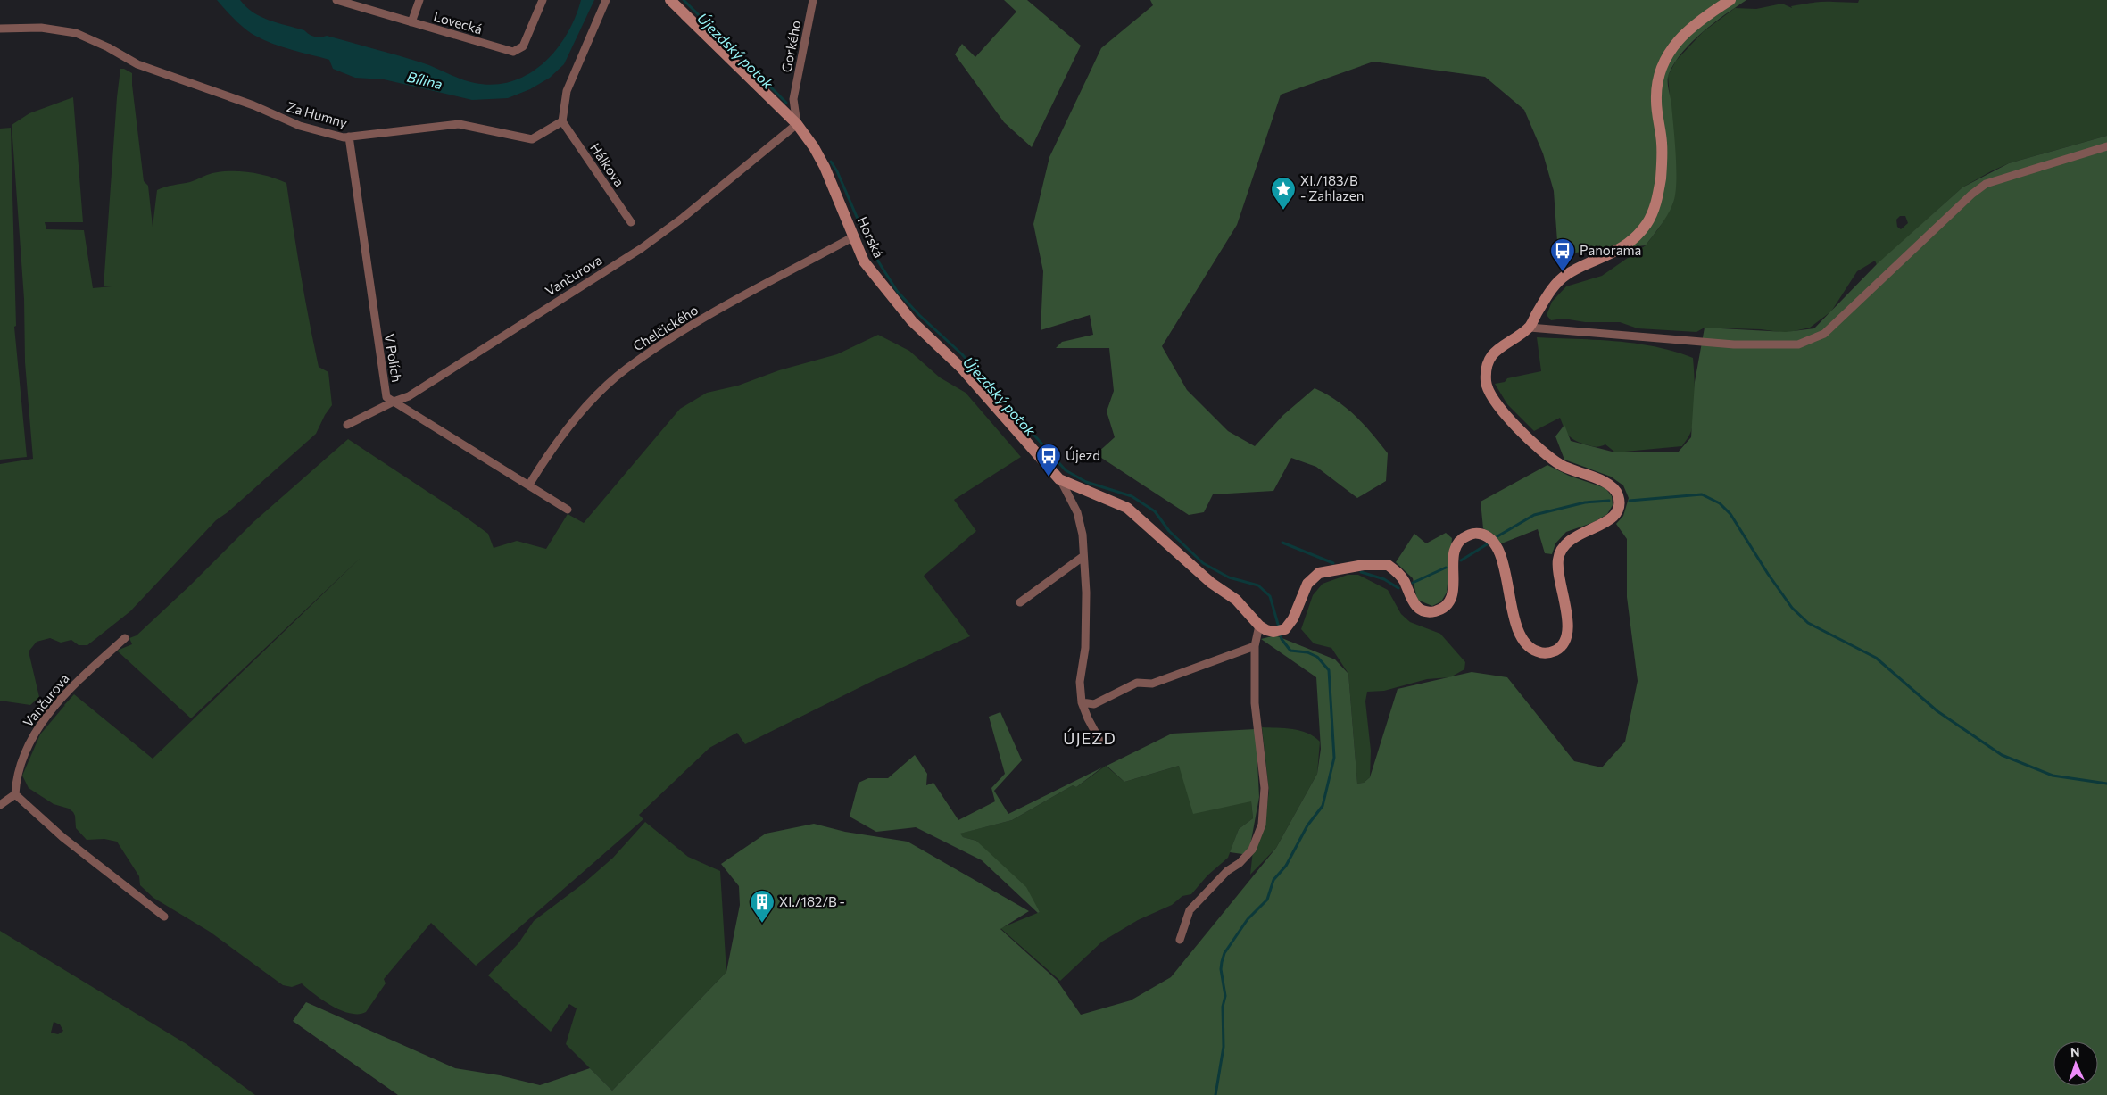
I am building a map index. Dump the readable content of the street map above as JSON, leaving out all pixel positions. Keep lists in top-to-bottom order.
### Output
{
  "streets": {
    "street": [
      "Lovecká",
      "Gorkého",
      "Za Humny",
      "Hálkova",
      "Horská",
      "Vančurova",
      "Chelčického",
      "V Polích"
    ]
  },
  "crossings": [
    ["Gorkého", "Horská"],
    ["Gorkého", "Vančurova"],
    ["Za Humny", "Hálkova"],
    ["Za Humny", "V Polích"],
    ["Horská", "Vančurova"],
    ["Horská", "Chelčického"],
    ["Vančurova", "V Polích"],
    ["Chelčického", "V Polích"]
  ],
  "districts": ["ÚJEZD"],
  "water": ["Újezdský potok", "Bílina"],
  "places": {
    "place": ["XI./183/B - Zahlazen"],
    "bus stop": ["Panorama", "Újezd"],
    "building": ["XI./182/B -"]
  },
  "north": "top"
}
